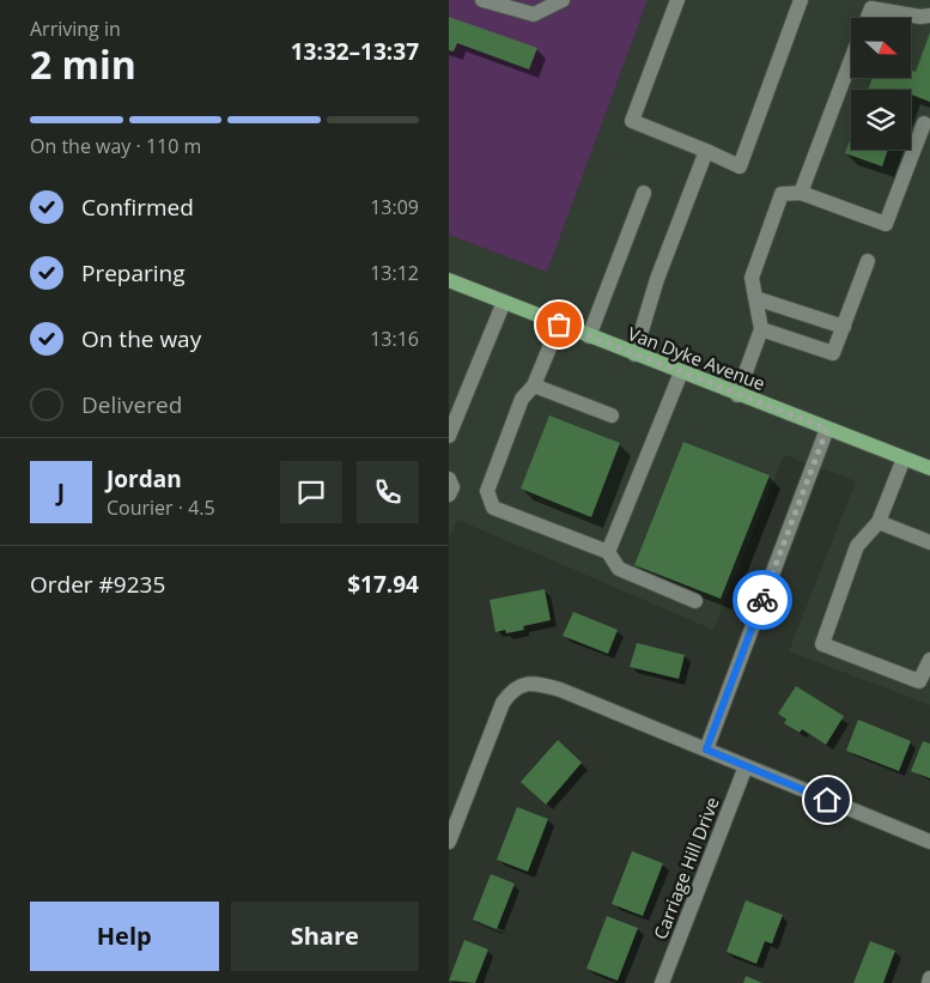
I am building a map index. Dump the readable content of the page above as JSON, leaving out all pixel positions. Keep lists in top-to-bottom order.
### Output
{
  "streets": {
    "main road": ["Van Dyke Avenue"],
    "street": ["Carriage Hill Drive"]
  },
  "north": "right",
  "page": {
    "heading": ["2 min", "Arriving in", "13:32–13:37"],
    "panel": [
      "Jordan",
      "Courier · 4.5",
      "Order #9235",
      "$17.94"
    ],
    "bar": "On the way · 110 m",
    "list": [
      ["Confirmed", "13:09"],
      ["Preparing", "13:12"],
      ["On the way", "13:16"],
      "Delivered"
    ],
    "round": "J",
    "buttons": ["Help", "Share"]
  }
}
